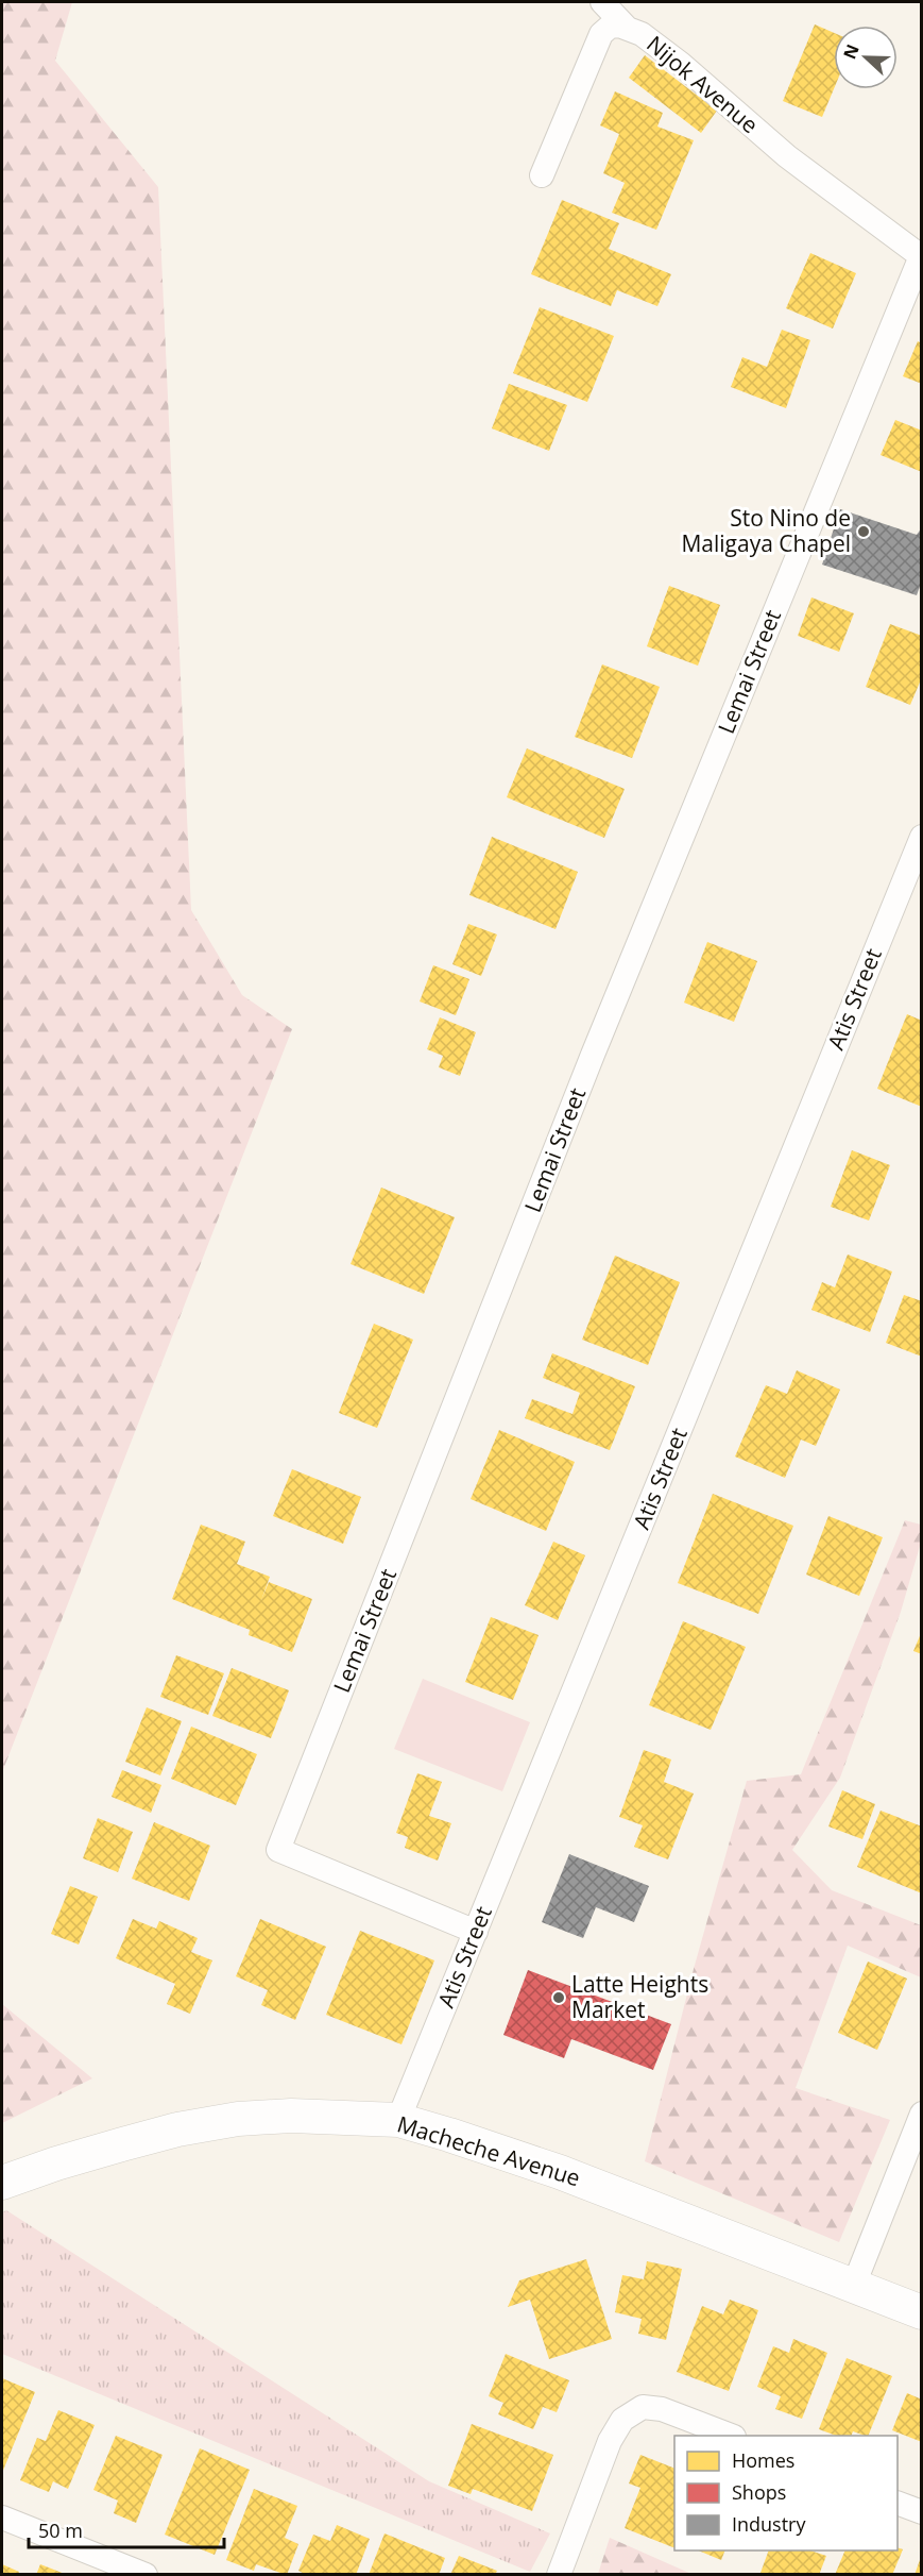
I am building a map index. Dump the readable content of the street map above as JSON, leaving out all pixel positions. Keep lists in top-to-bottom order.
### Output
{
  "streets": {
    "main road": ["Macheche Avenue"],
    "street": ["Nijok Avenue", "Lemai Street", "Atis Street"]
  },
  "crossings": [
    ["Nijok Avenue", "Lemai Street"],
    ["Lemai Street", "Atis Street"],
    ["Atis Street", "Macheche Avenue"]
  ],
  "places": ["Sto Nino de Maligaya Chapel", "Latte Heights Market"],
  "legend": ["Homes", "Shops", "Industry"],
  "scale_bar": "50 m",
  "north": "left"
}
